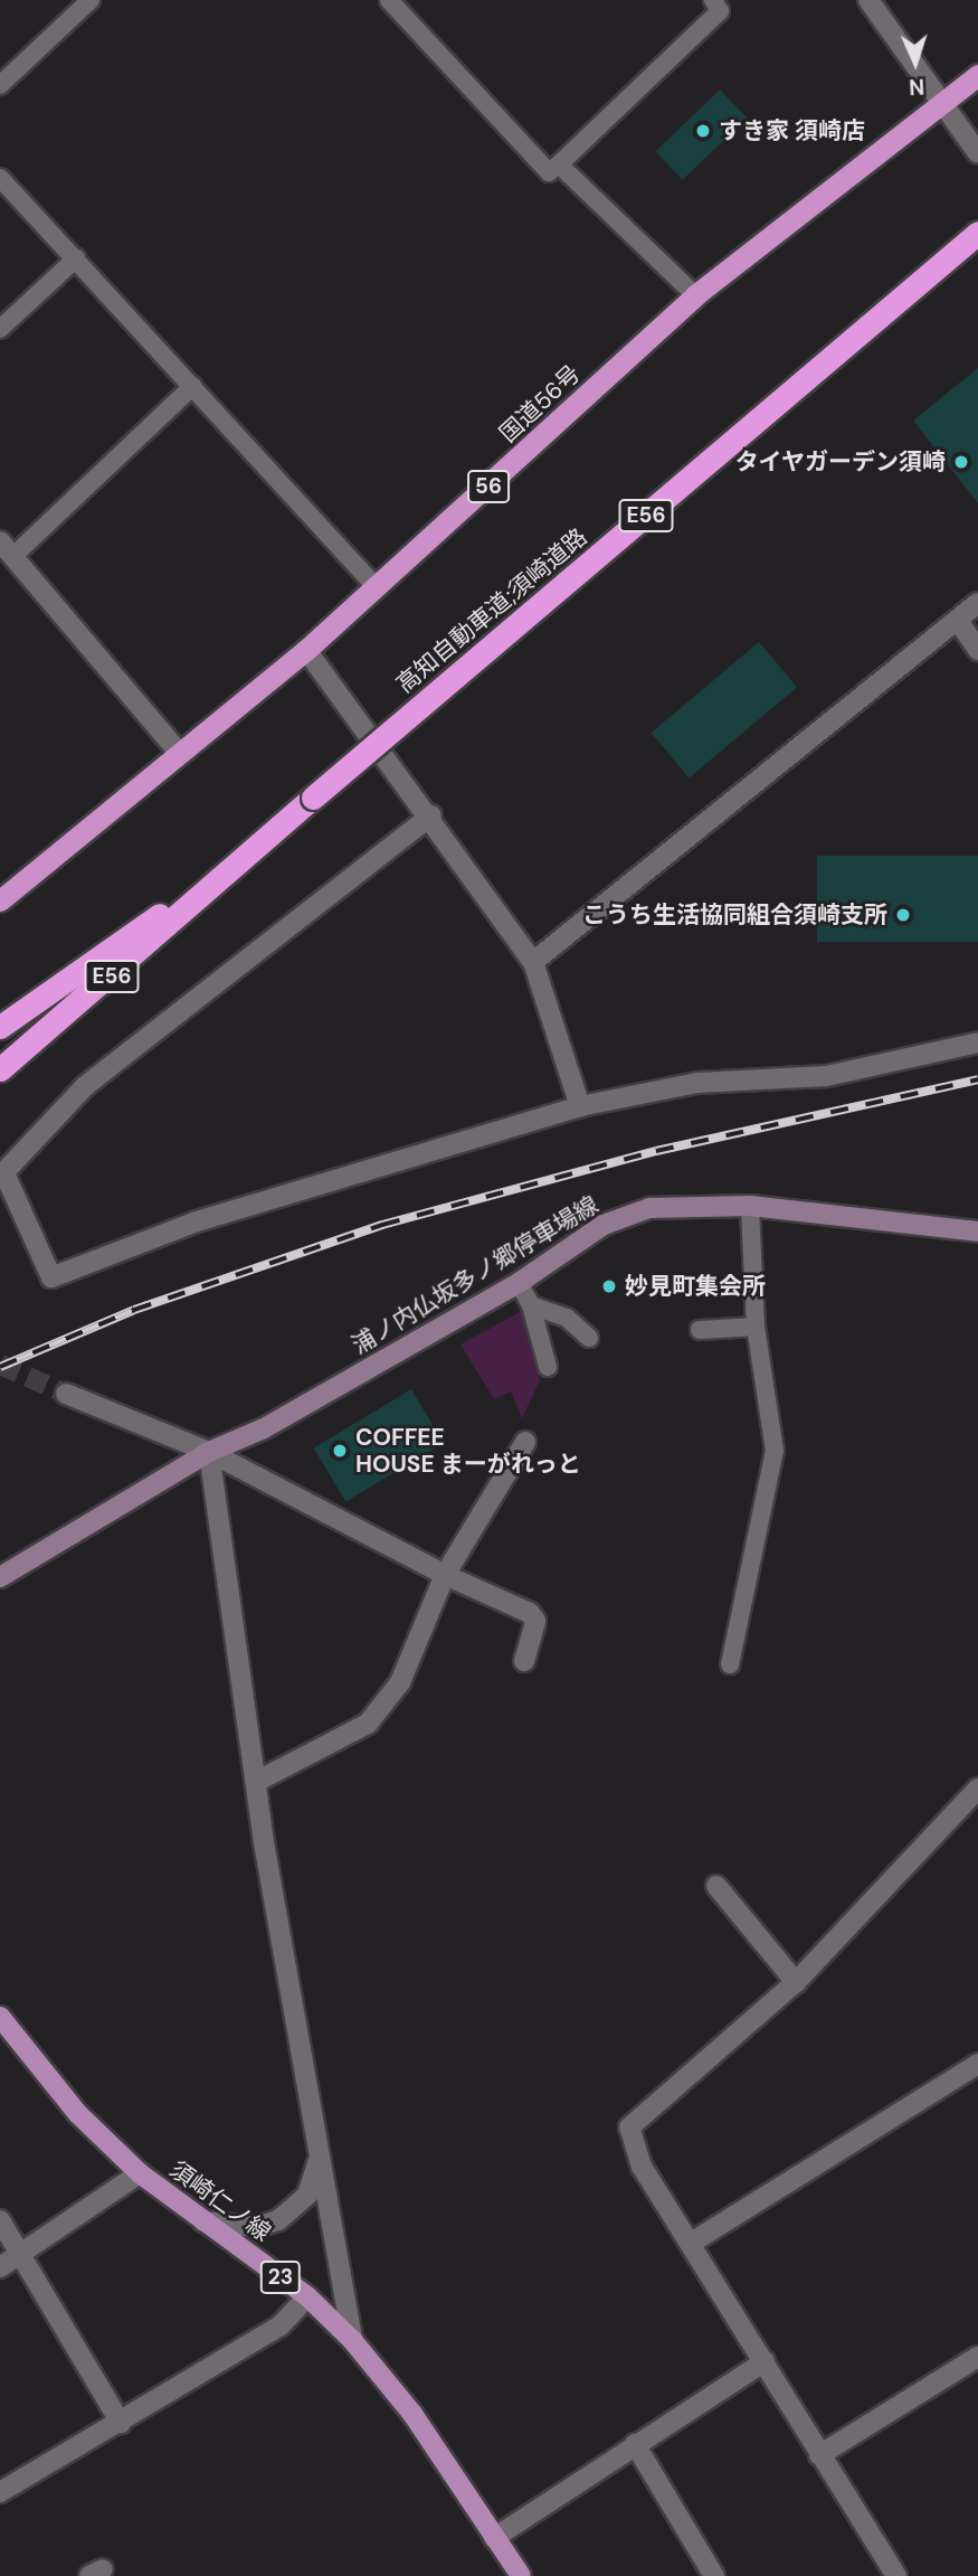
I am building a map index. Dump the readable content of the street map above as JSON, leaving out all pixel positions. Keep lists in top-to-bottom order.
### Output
{
  "streets": {
    "highway": [
      "国道56号",
      "56",
      "E56",
      "高知自動車道;須崎道路"
    ],
    "main road": ["浦ノ内仏坂多ノ郷停車場線", "須崎仁ノ線", "23"]
  },
  "places": [
    "すき家 須崎店",
    "タイヤガーデン須崎",
    "こうち生活協同組合須崎支所",
    "妙見町集会所",
    "COFFEE HOUSE まーがれっと"
  ],
  "north": "bottom"
}
